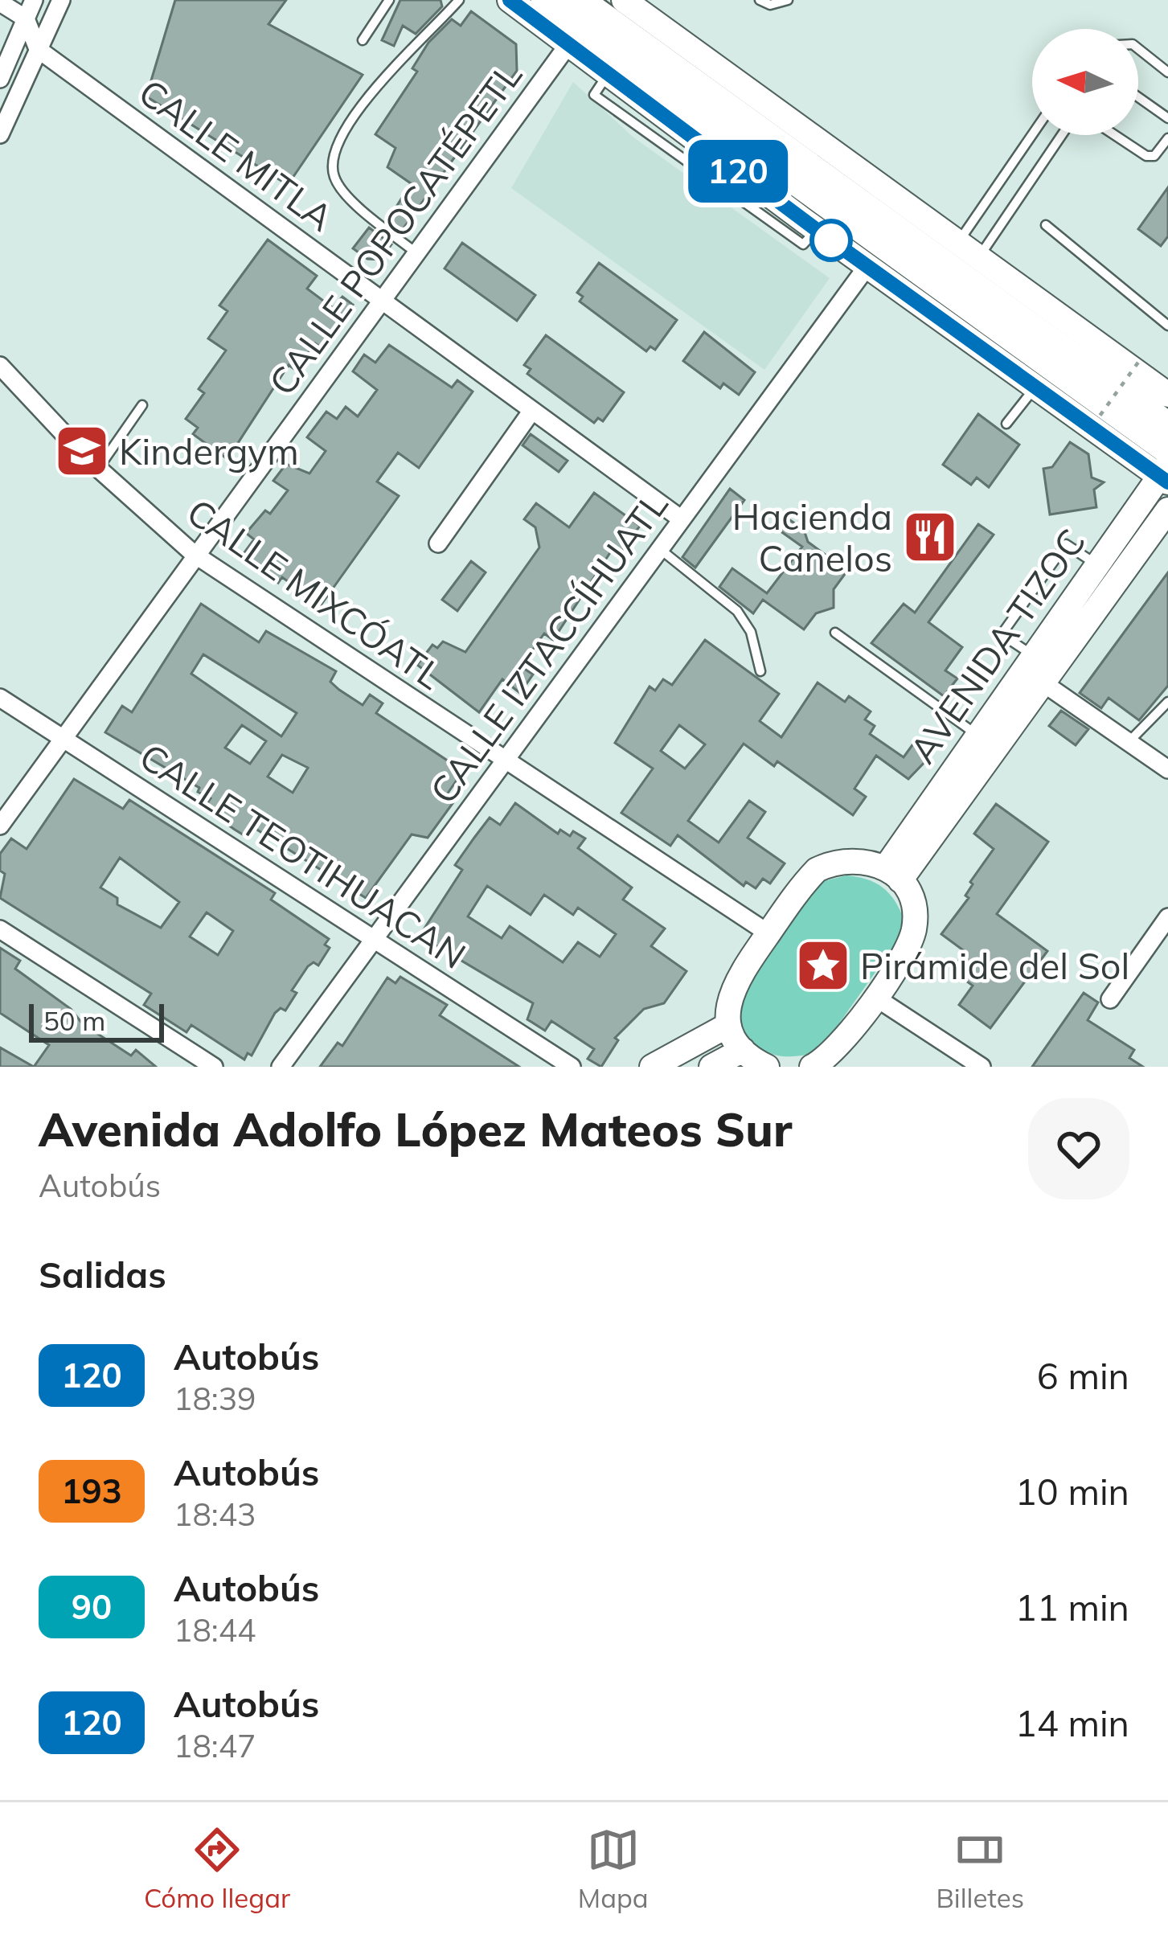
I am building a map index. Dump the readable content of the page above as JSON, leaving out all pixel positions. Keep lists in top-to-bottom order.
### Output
{
  "streets": {
    "main road": ["AVENIDA TIZOC"],
    "street": [
      "CALLE MITLA",
      "CALLE POPOCATÉPETL",
      "CALLE MIXCÓATL",
      "CALLE IZTACCÍHUATL",
      "CALLE TEOTIHUACAN"
    ]
  },
  "crossings": [
    ["CALLE MITLA", "CALLE POPOCATÉPETL"],
    ["CALLE MITLA", "CALLE IZTACCÍHUATL"],
    ["CALLE POPOCATÉPETL", "CALLE MIXCÓATL"],
    ["CALLE POPOCATÉPETL", "CALLE TEOTIHUACAN"],
    ["CALLE MIXCÓATL", "CALLE IZTACCÍHUATL"],
    ["CALLE IZTACCÍHUATL", "CALLE TEOTIHUACAN"]
  ],
  "places": {
    "school or university": ["Kindergym"],
    "restaurant": ["Hacienda Canelos"],
    "place": ["Pirámide del Sol"]
  },
  "lines": ["bus line 120"],
  "scale_bar": "50 m",
  "north": "left",
  "page": {
    "on_map": "120",
    "scale": "50 m",
    "heading": [
      ["Avenida Adolfo López Mateos Sur", "Autobús"],
      "Salidas"
    ],
    "list": [
      {
        "mark": "120",
        "name": "Autobús",
        "note": "18:39",
        "value": "6 min"
      },
      {
        "mark": "193",
        "name": "Autobús",
        "note": "18:43",
        "value": "10 min"
      },
      {
        "mark": "90",
        "name": "Autobús",
        "note": "18:44",
        "value": "11 min"
      },
      {
        "mark": "120",
        "name": "Autobús",
        "note": "18:47",
        "value": "14 min"
      }
    ],
    "tabs": ["Cómo llegar", "Mapa", "Billetes"]
  }
}
